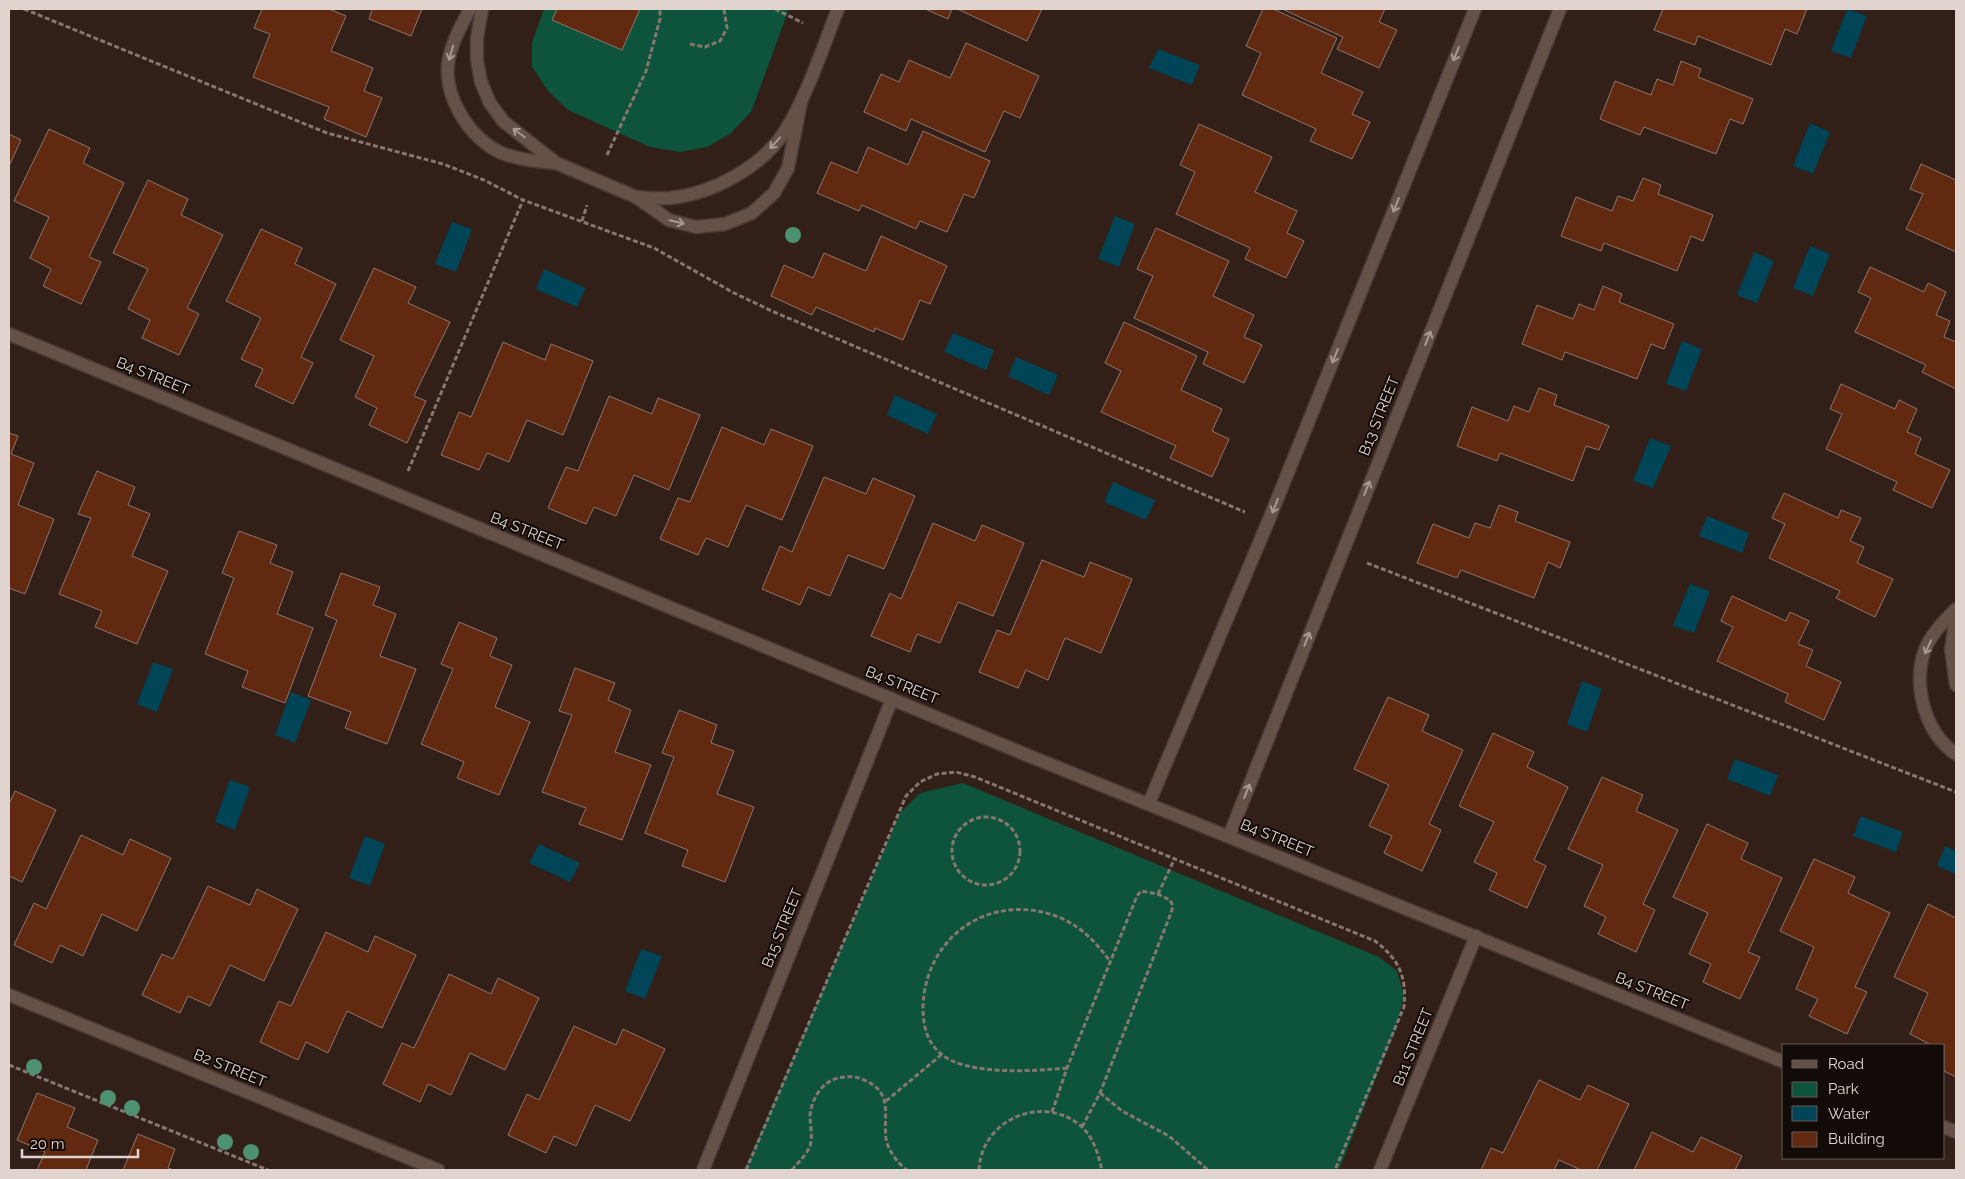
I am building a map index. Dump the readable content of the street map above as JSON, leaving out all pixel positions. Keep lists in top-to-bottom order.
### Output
{
  "streets": {
    "street": [
      "B4 STREET",
      "B13 STREET",
      "B15 STREET",
      "B11 STREET",
      "B2 STREET"
    ]
  },
  "crossings": [
    ["B4 STREET", "B13 STREET"],
    ["B4 STREET", "B15 STREET"],
    ["B4 STREET", "B11 STREET"]
  ],
  "legend": [
    "Road",
    "Park",
    "Water",
    "Building"
  ],
  "scale_bar": "20 m"
}
